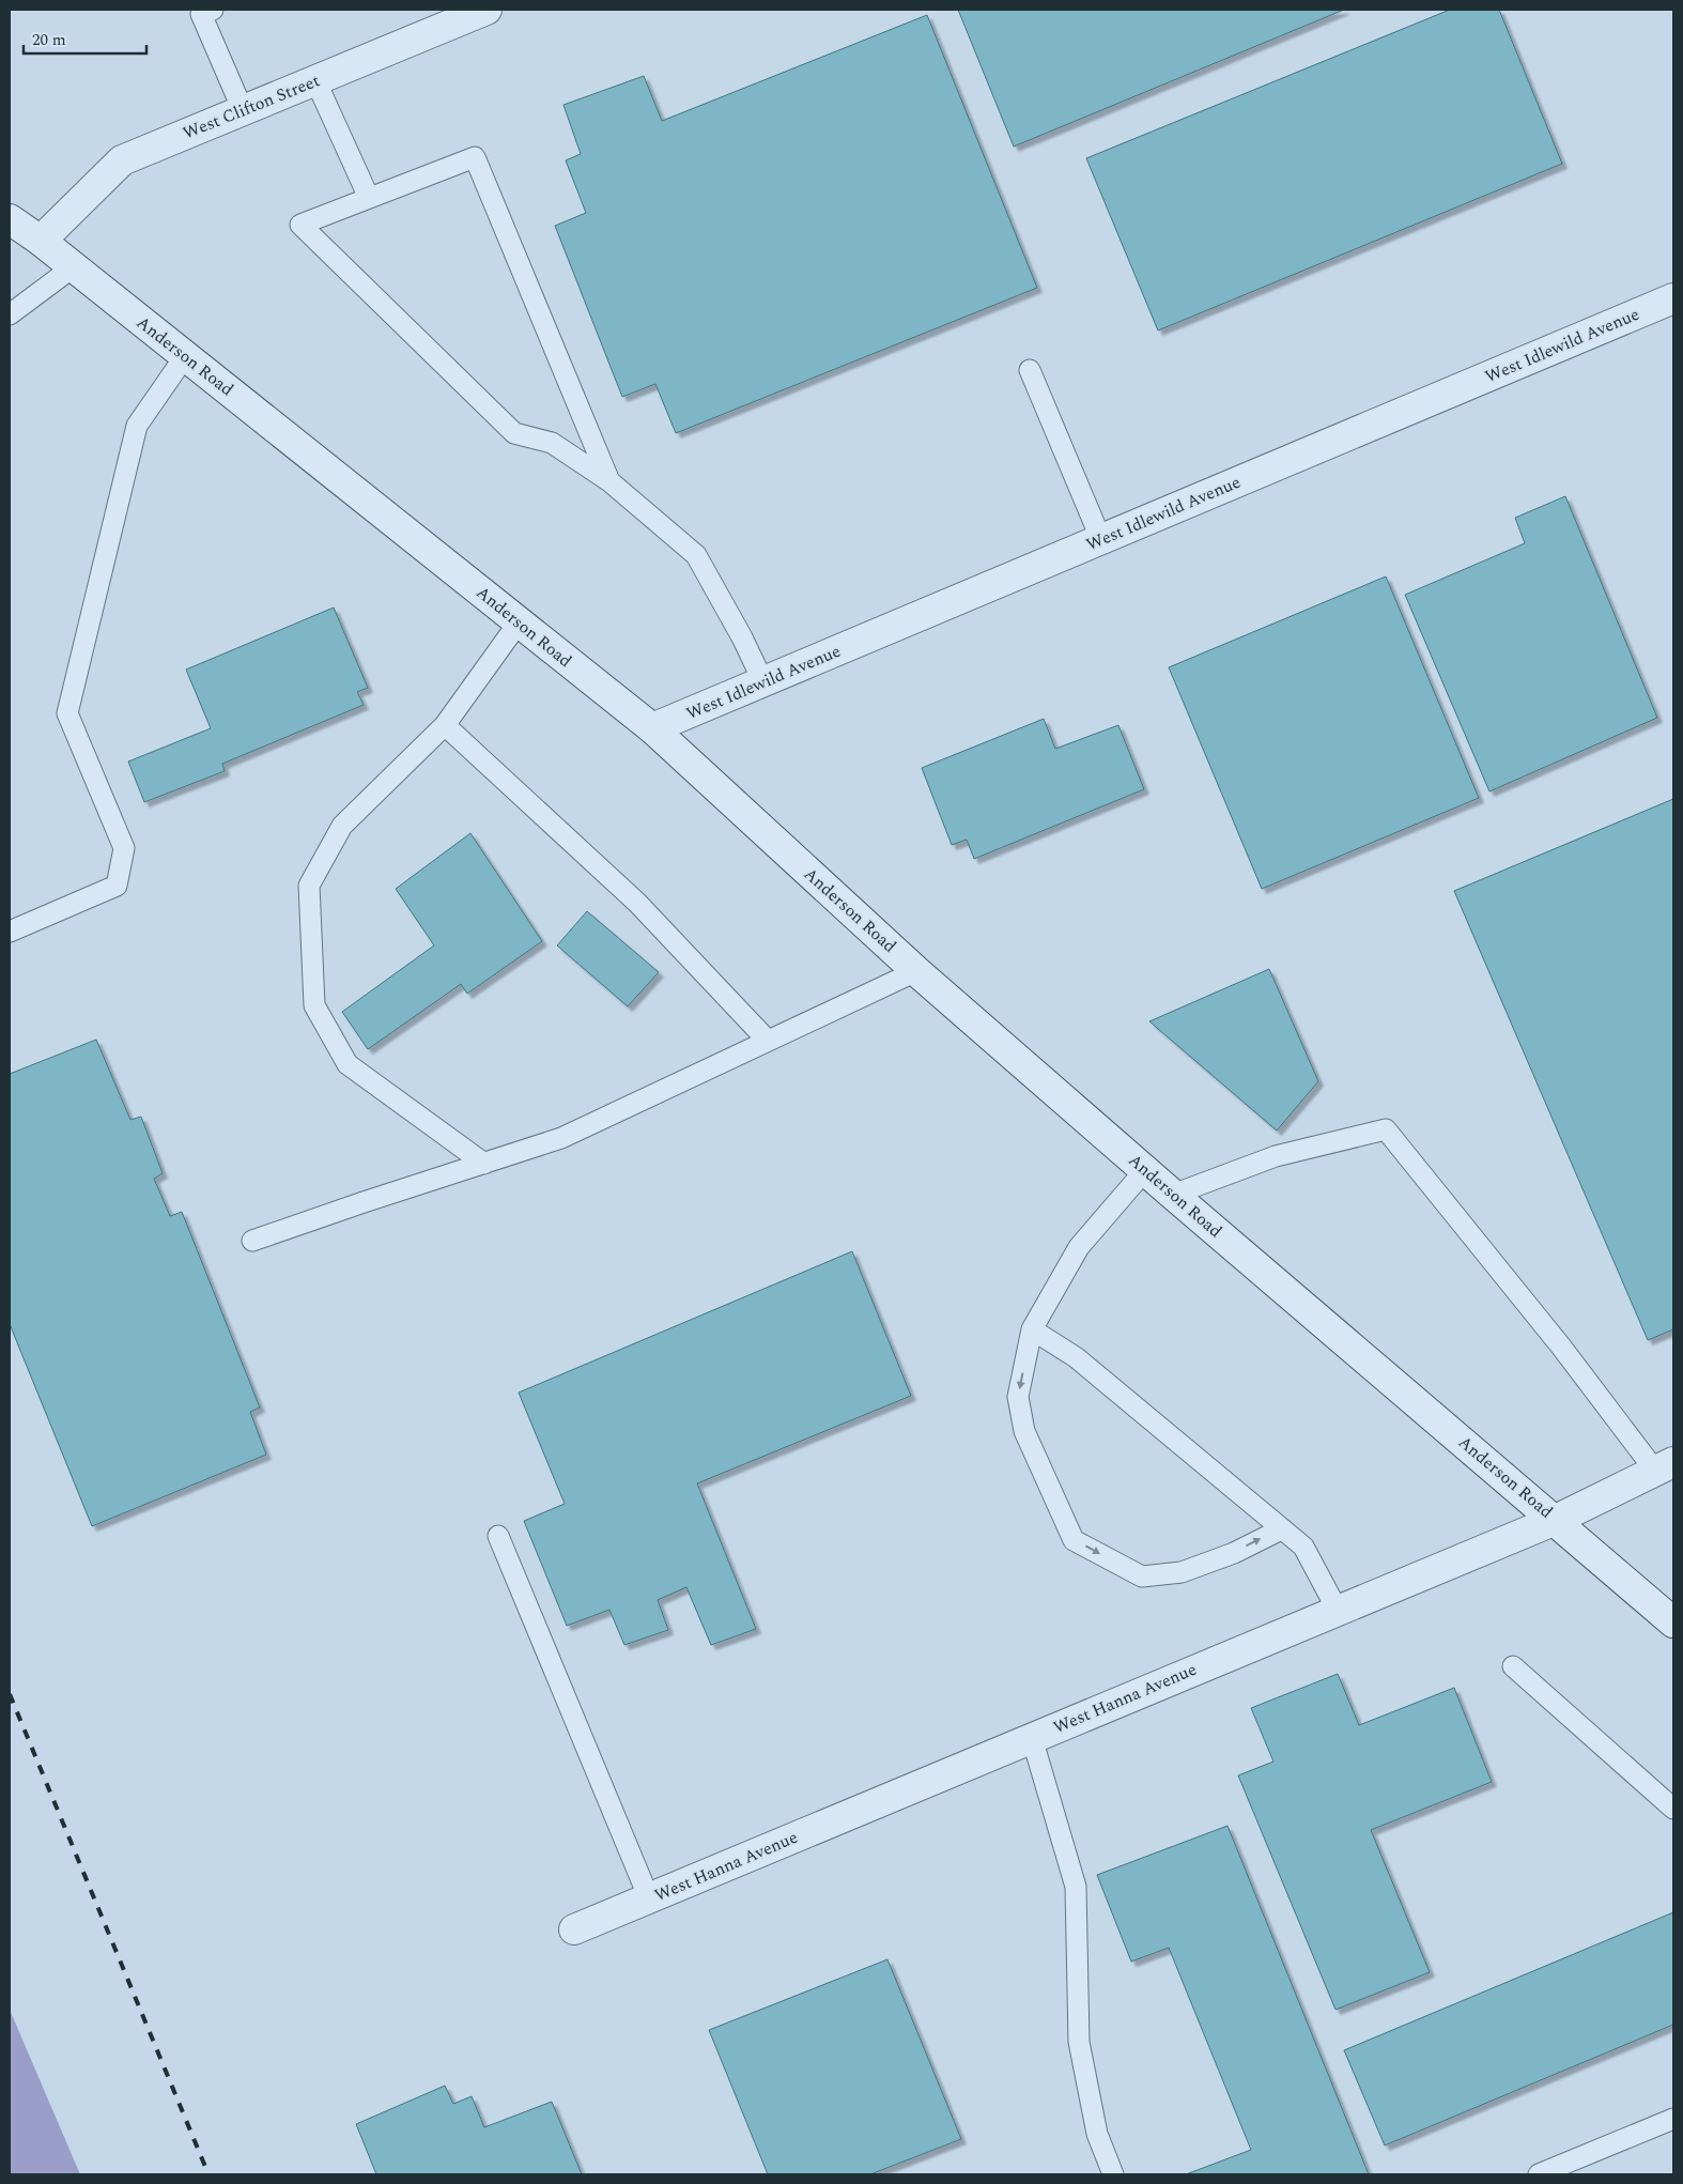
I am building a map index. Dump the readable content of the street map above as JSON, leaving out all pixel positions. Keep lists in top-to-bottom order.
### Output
{
  "streets": {
    "street": [
      "West Clifton Street",
      "West Idlewild Avenue",
      "Anderson Road",
      "West Hanna Avenue"
    ]
  },
  "crossings": [
    ["West Clifton Street", "Anderson Road"],
    ["West Idlewild Avenue", "Anderson Road"],
    ["Anderson Road", "West Hanna Avenue"]
  ],
  "scale_bar": "20 m"
}
